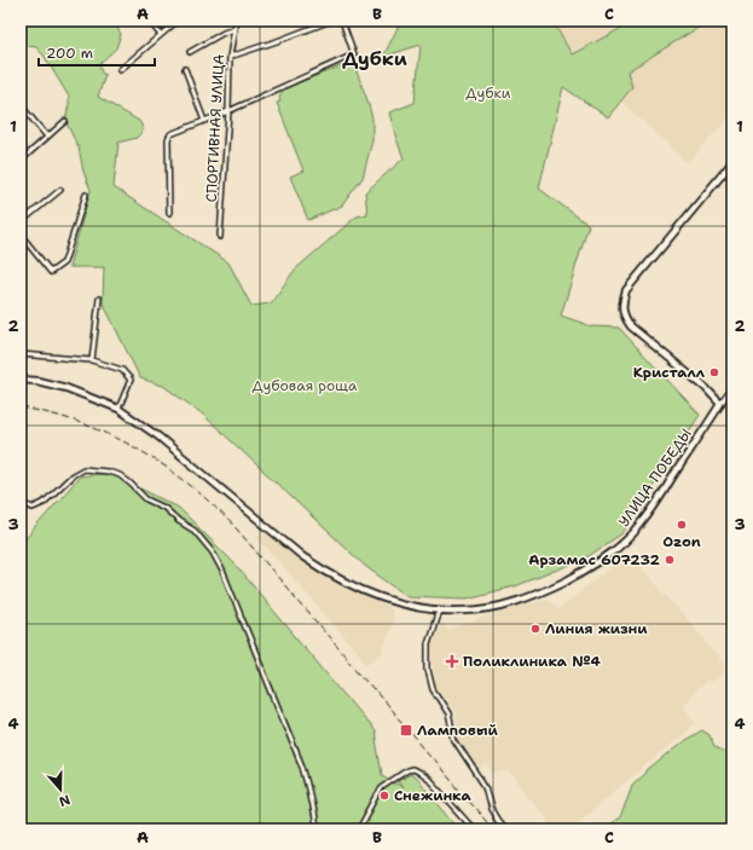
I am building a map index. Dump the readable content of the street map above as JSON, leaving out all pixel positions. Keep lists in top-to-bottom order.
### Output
{
  "streets": {
    "street": ["СПОРТИВНАЯ УЛИЦА", "УЛИЦА ПОБЕДЫ"]
  },
  "districts": ["Дубки"],
  "parks": ["Дубки", "Дубовая роща"],
  "places": {
    "other": [
      "Кристалл",
      "Ozon",
      "Арзамас 607232",
      "Линия жизни",
      "Снежинка"
    ],
    "health": ["Поликлиника №4"],
    "transit": ["Ламповый"]
  },
  "scale_bar": "200 m",
  "north": "bottom",
  "grid": {
    "columns": ["A", "B", "C"],
    "rows": [
      "1",
      "2",
      "3",
      "4"
    ]
  }
}
